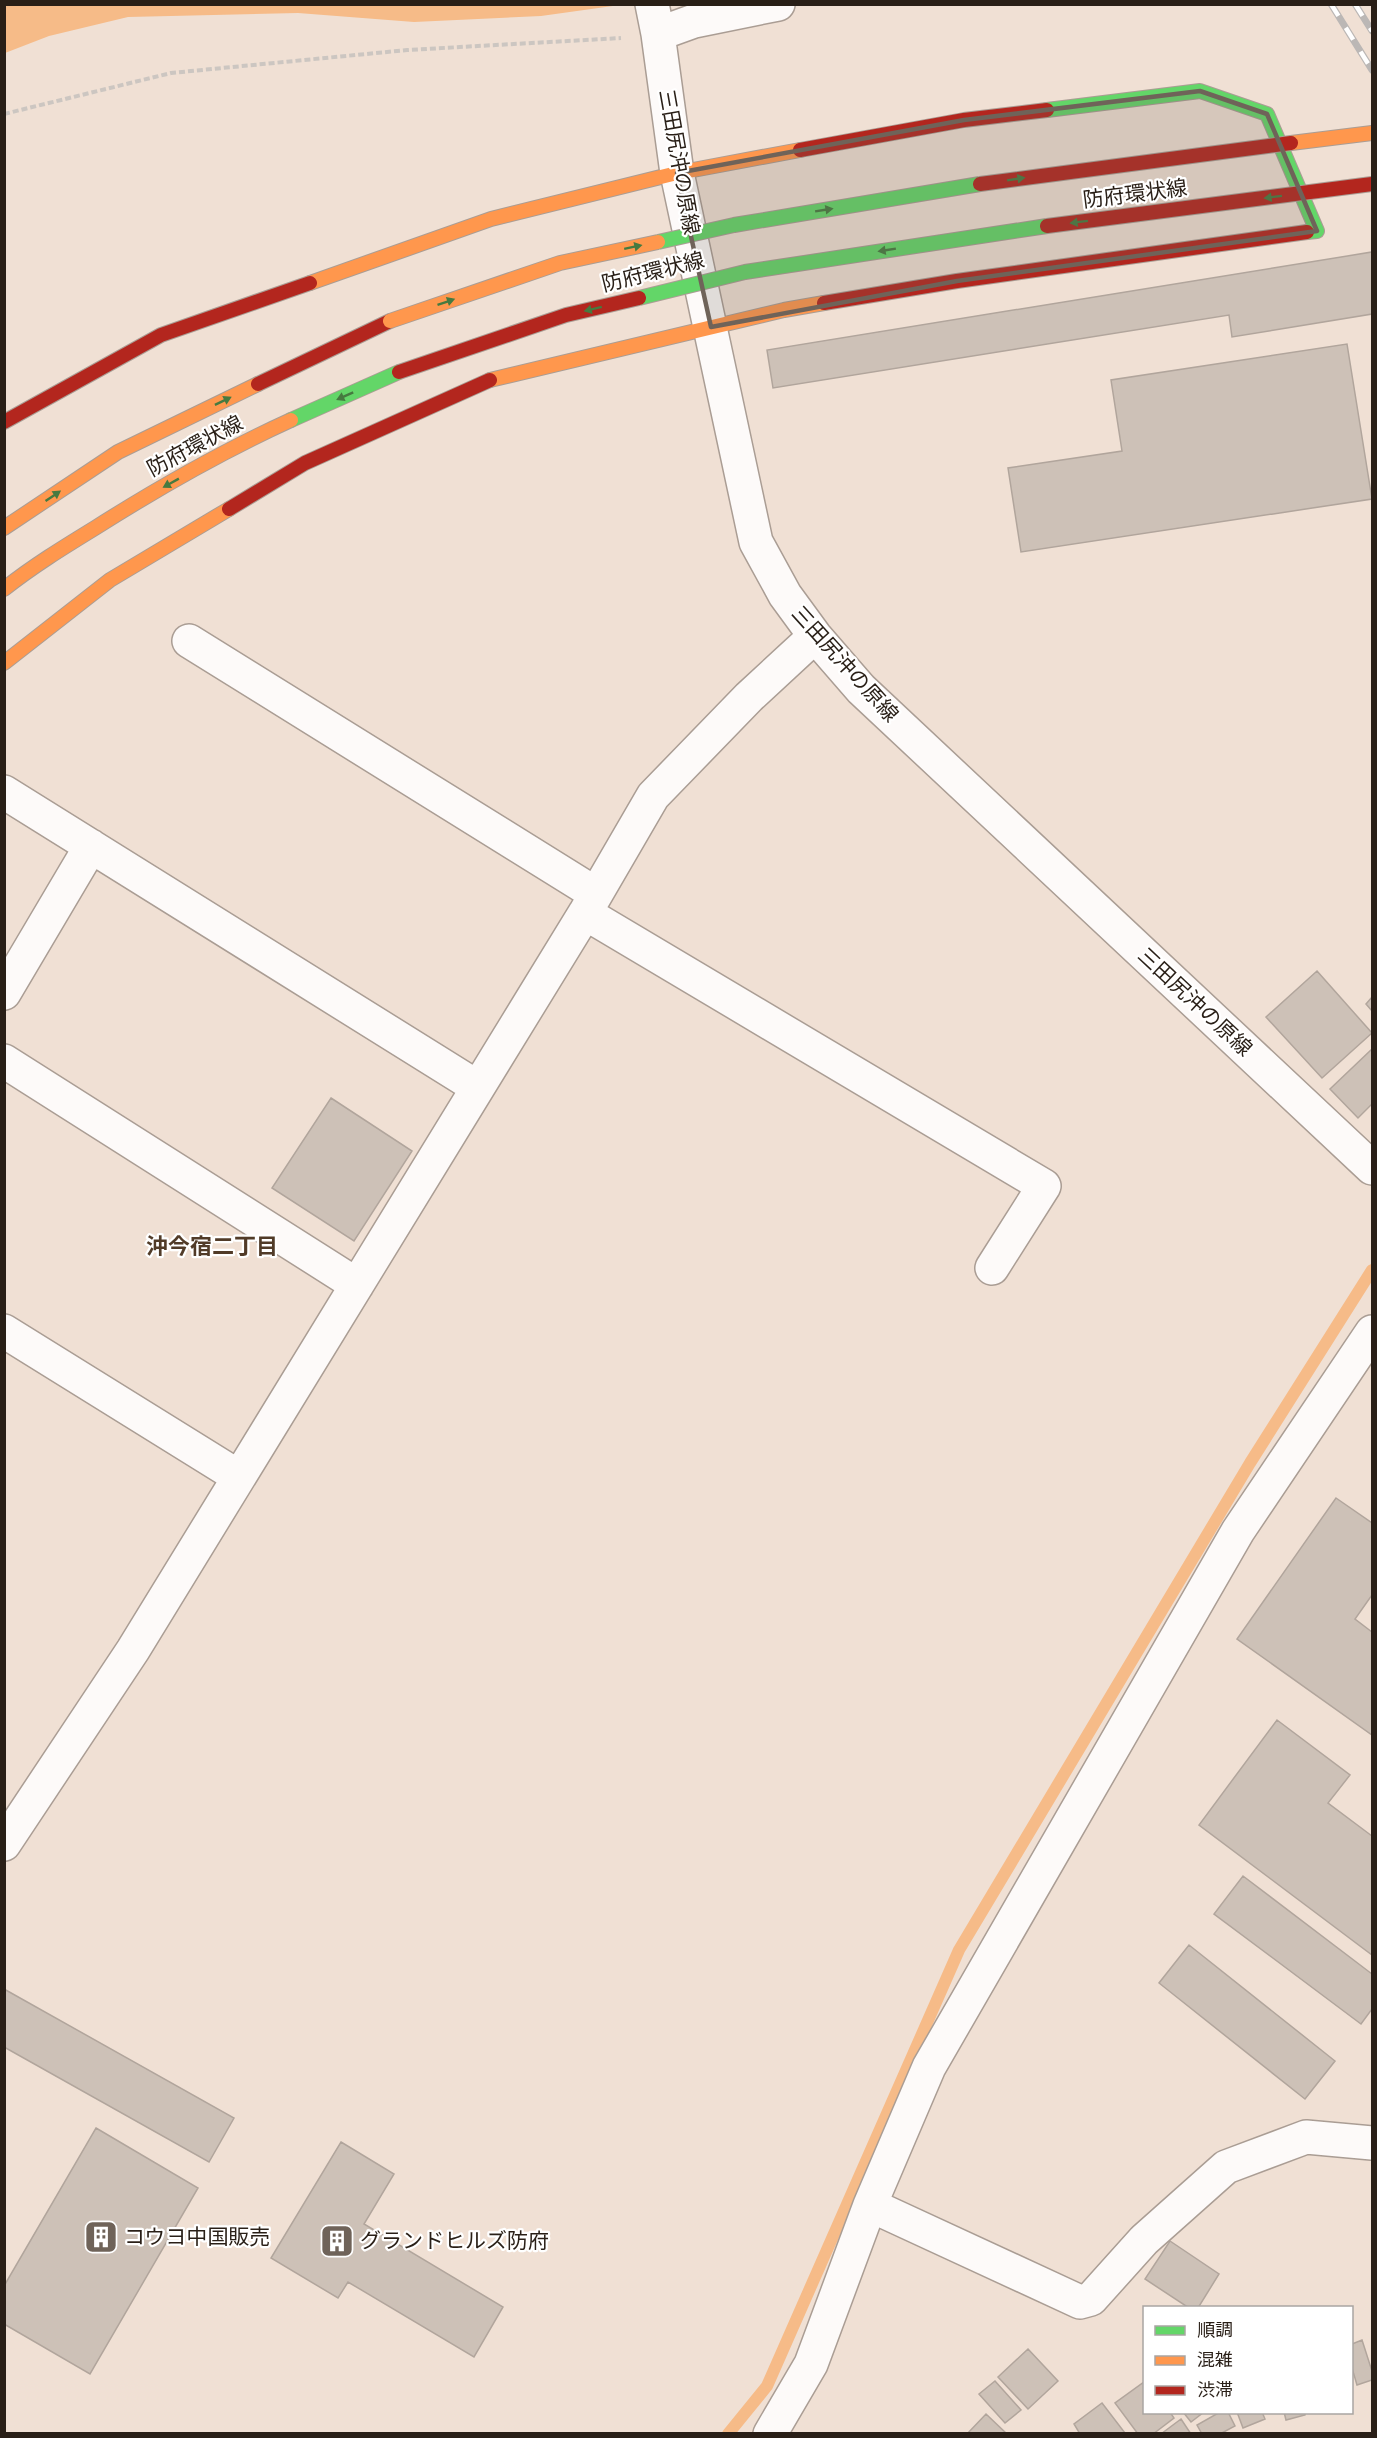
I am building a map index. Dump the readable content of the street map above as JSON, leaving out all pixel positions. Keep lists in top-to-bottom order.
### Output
{
  "streets": {
    "main road": ["防府環状線"],
    "street": ["三田尻沖の原線"]
  },
  "districts": ["沖今宿二丁目"],
  "places": {
    "building": ["コウヨ中国販売", "グランドヒルズ防府"]
  },
  "legend": ["順調", "混雑", "渋滞"]
}
